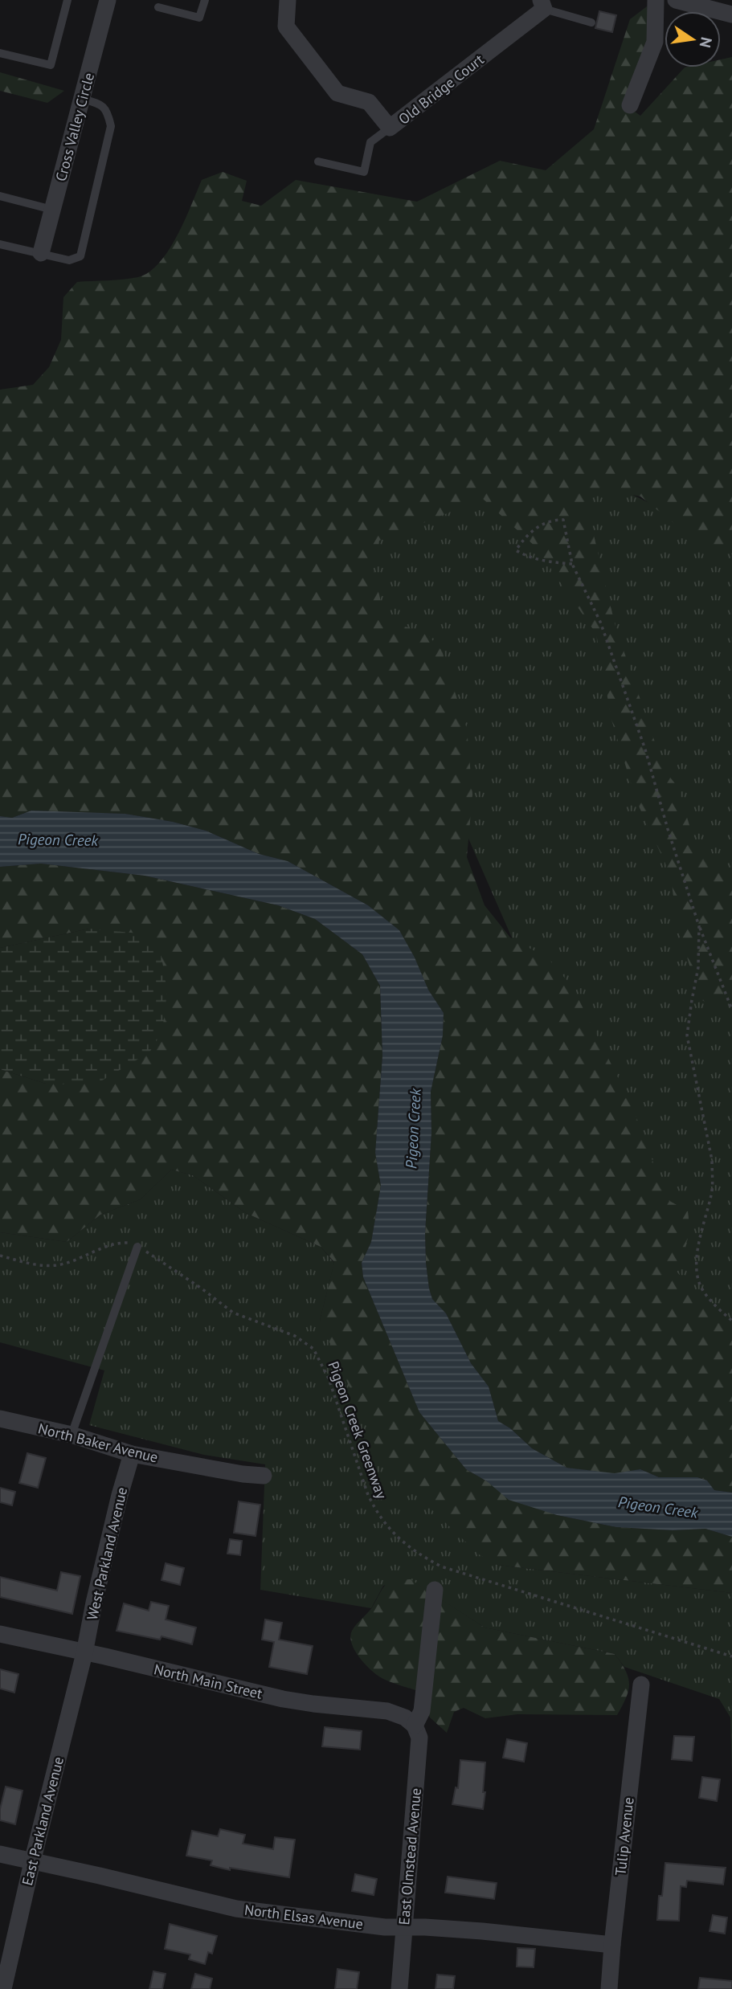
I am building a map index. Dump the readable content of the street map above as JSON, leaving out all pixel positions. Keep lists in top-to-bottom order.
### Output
{
  "streets": {
    "street": [
      "Old Bridge Court",
      "Cross Valley Circle",
      "North Baker Avenue",
      "West Parkland Avenue",
      "North Main Street",
      "East Parkland Avenue",
      "Tulip Avenue",
      "East Olmstead Avenue",
      "North Elsas Avenue"
    ],
    "path": ["Pigeon Creek Greenway"]
  },
  "crossings": [
    ["North Baker Avenue", "West Parkland Avenue"],
    ["West Parkland Avenue", "North Main Street"],
    ["West Parkland Avenue", "East Parkland Avenue"],
    ["North Main Street", "East Parkland Avenue"],
    ["North Main Street", "East Olmstead Avenue"],
    ["East Parkland Avenue", "North Elsas Avenue"],
    ["Tulip Avenue", "North Elsas Avenue"],
    ["East Olmstead Avenue", "North Elsas Avenue"]
  ],
  "water": ["Pigeon Creek"],
  "north": "right"
}
